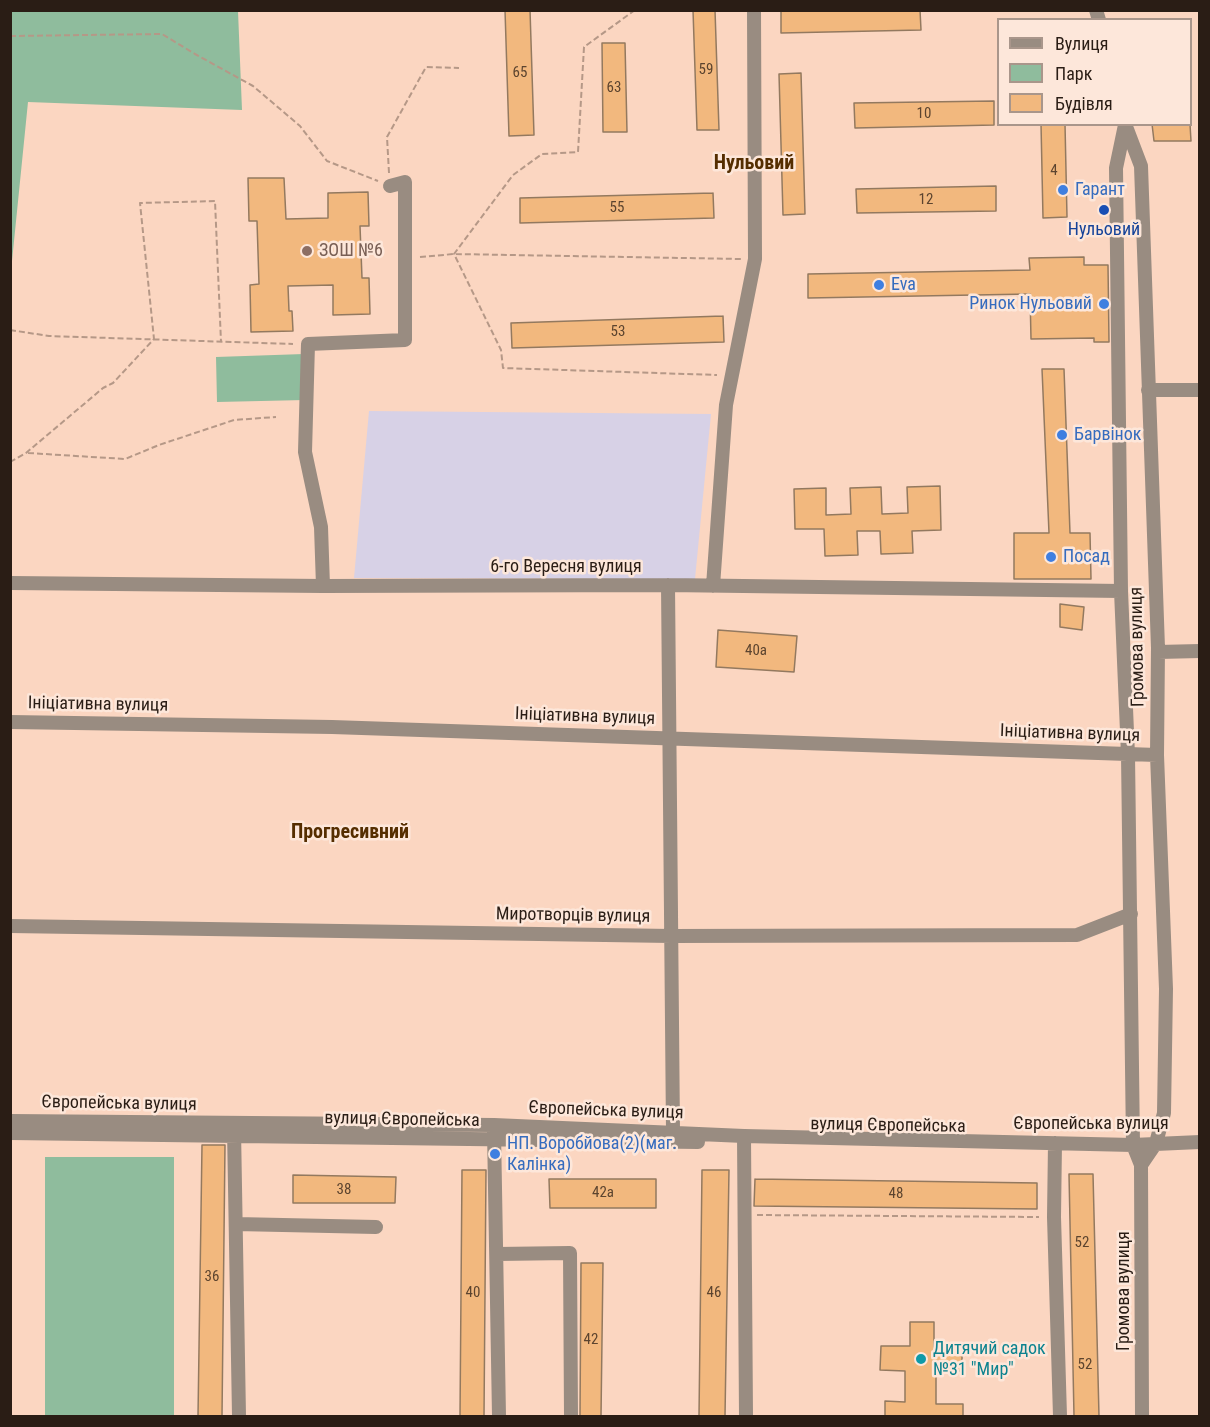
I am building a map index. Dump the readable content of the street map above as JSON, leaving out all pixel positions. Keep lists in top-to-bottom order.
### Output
{
  "streets": {
    "street": [
      "6-го Вересня вулиця",
      "Громова вулиця",
      "Ініціативна вулиця",
      "Миротворців вулиця",
      "Європейська вулиця",
      "вулиця Європейська"
    ]
  },
  "crossings": [
    ["6-го Вересня вулиця", "Громова вулиця"],
    ["Громова вулиця", "Ініціативна вулиця"],
    ["Громова вулиця", "Миротворців вулиця"],
    ["Громова вулиця", "Європейська вулиця"]
  ],
  "districts": ["Нульовий", "Прогресивний"],
  "places": [
    "Гарант",
    "Нульовий",
    "ЗОШ №6",
    "Eva",
    "Ринок Нульовий",
    "Барвінок",
    "Посад",
    "НП. Воробйова(2)(маг. Калінка)",
    "Дитячий садок №31 \"Мир\""
  ],
  "house_numbers": [
    "59",
    "65",
    "63",
    "10",
    "4",
    "12",
    "55",
    "53",
    "40а",
    "38",
    "42а",
    "48",
    "52",
    "36",
    "40",
    "46",
    "42",
    "52"
  ],
  "legend": ["Вулиця", "Парк", "Будівля"]
}
